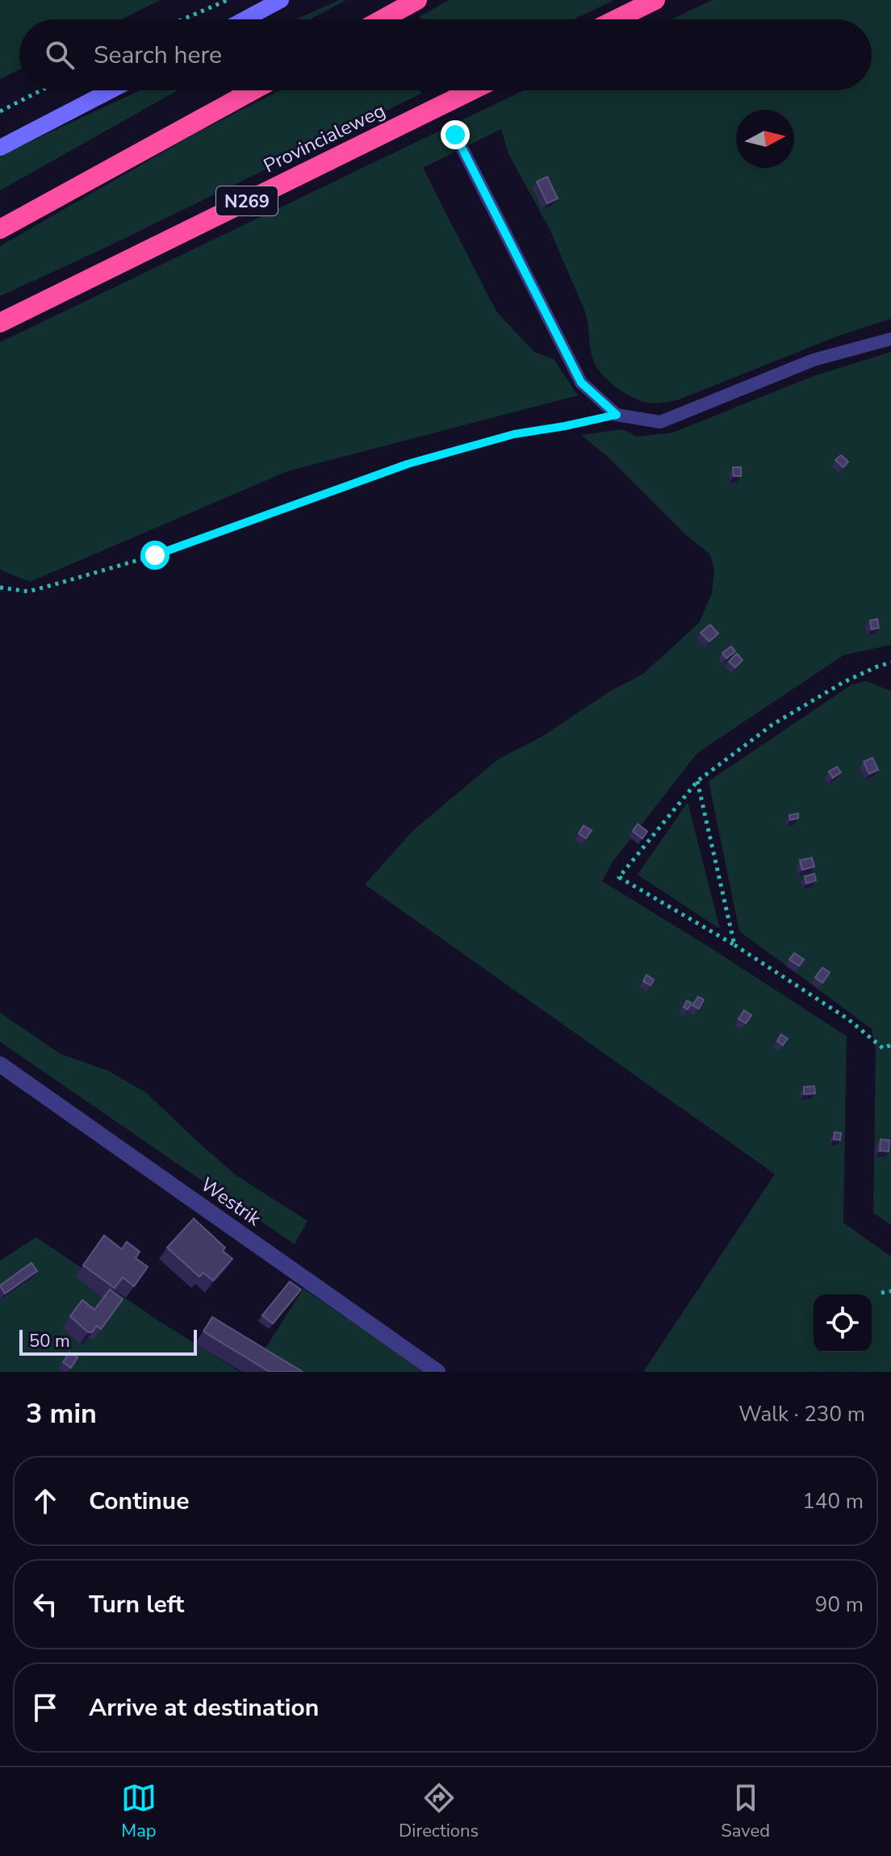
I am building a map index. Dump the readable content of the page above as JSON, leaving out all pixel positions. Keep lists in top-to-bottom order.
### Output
{
  "streets": {
    "highway": ["Provincialeweg", "N269"],
    "street": ["Westrik"]
  },
  "scale_bar": "50 m",
  "north": "right",
  "page": {
    "search": "Search here",
    "scale": "50 m",
    "heading": ["3 min", "Walk · 230 m"],
    "list": [
      ["Continue", "140 m"],
      ["Turn left", "90 m"],
      "Arrive at destination"
    ],
    "nav": ["Map", "Directions", "Saved"]
  }
}
